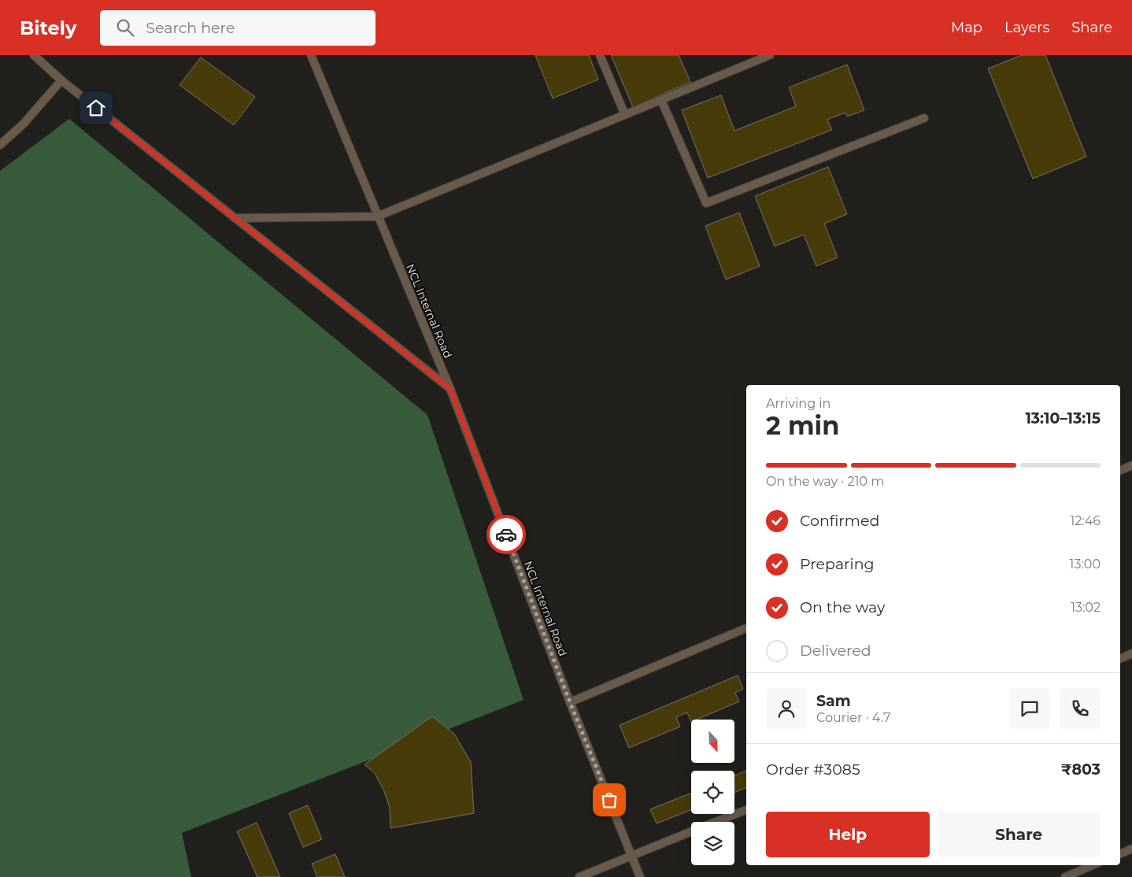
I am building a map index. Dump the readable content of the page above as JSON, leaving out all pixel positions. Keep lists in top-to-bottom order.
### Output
{
  "streets": {
    "lane": ["NCL Internal Road"]
  },
  "north": "bottom",
  "page": {
    "header": "Bitely",
    "search": "Search here",
    "nav": ["Map", "Layers", "Share"],
    "heading": ["2 min", "Arriving in", "13:10–13:15"],
    "panel": [
      "Sam",
      "Courier · 4.7",
      "Order #3085",
      "₹803"
    ],
    "bar": "On the way · 210 m",
    "list": [
      ["Confirmed", "12:46"],
      ["Preparing", "13:00"],
      ["On the way", "13:02"],
      "Delivered"
    ],
    "buttons": ["Help", "Share"]
  }
}
